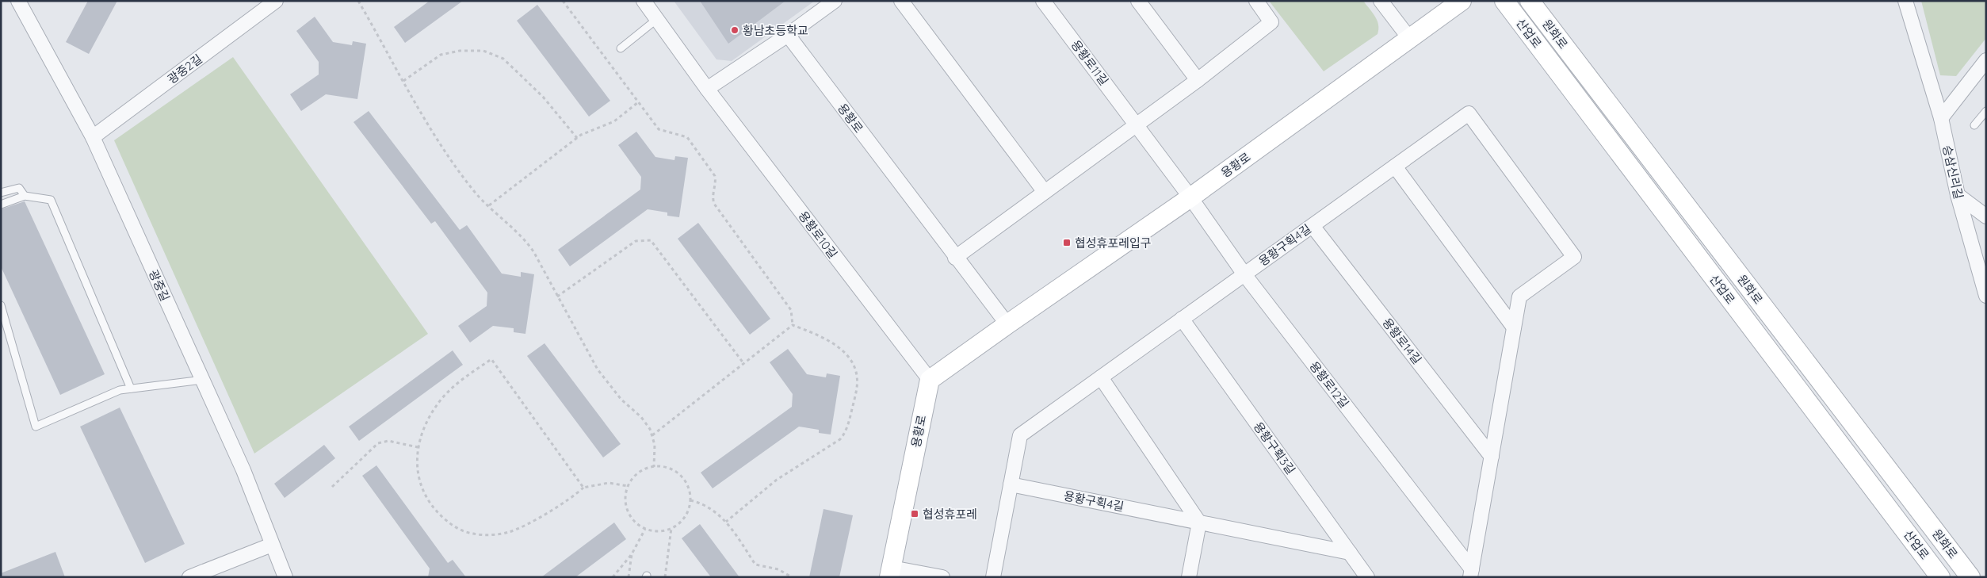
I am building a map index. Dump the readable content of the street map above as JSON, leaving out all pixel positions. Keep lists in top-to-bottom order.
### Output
{
  "streets": {
    "street": [
      "산업로",
      "원화로",
      "용황로11길",
      "광중2길",
      "용황로",
      "승삼신리길",
      "용황로10길",
      "용황구획4길",
      "광중길",
      "용황로14길",
      "용황로12길",
      "용황구획3길"
    ]
  },
  "crossings": [
    ["용황로11길", "용황로"],
    ["용황로11길", "용황로12길"],
    ["광중2길", "광중길"],
    ["용황로", "용황로10길"],
    ["용황로", "용황로12길"],
    ["용황구획4길", "용황로14길"],
    ["용황구획4길", "용황로12길"],
    ["용황구획4길", "용황구획3길"]
  ],
  "places": {
    "other": ["황남초등학교"],
    "transit": ["협성휴포레입구", "협성휴포레"]
  }
}
